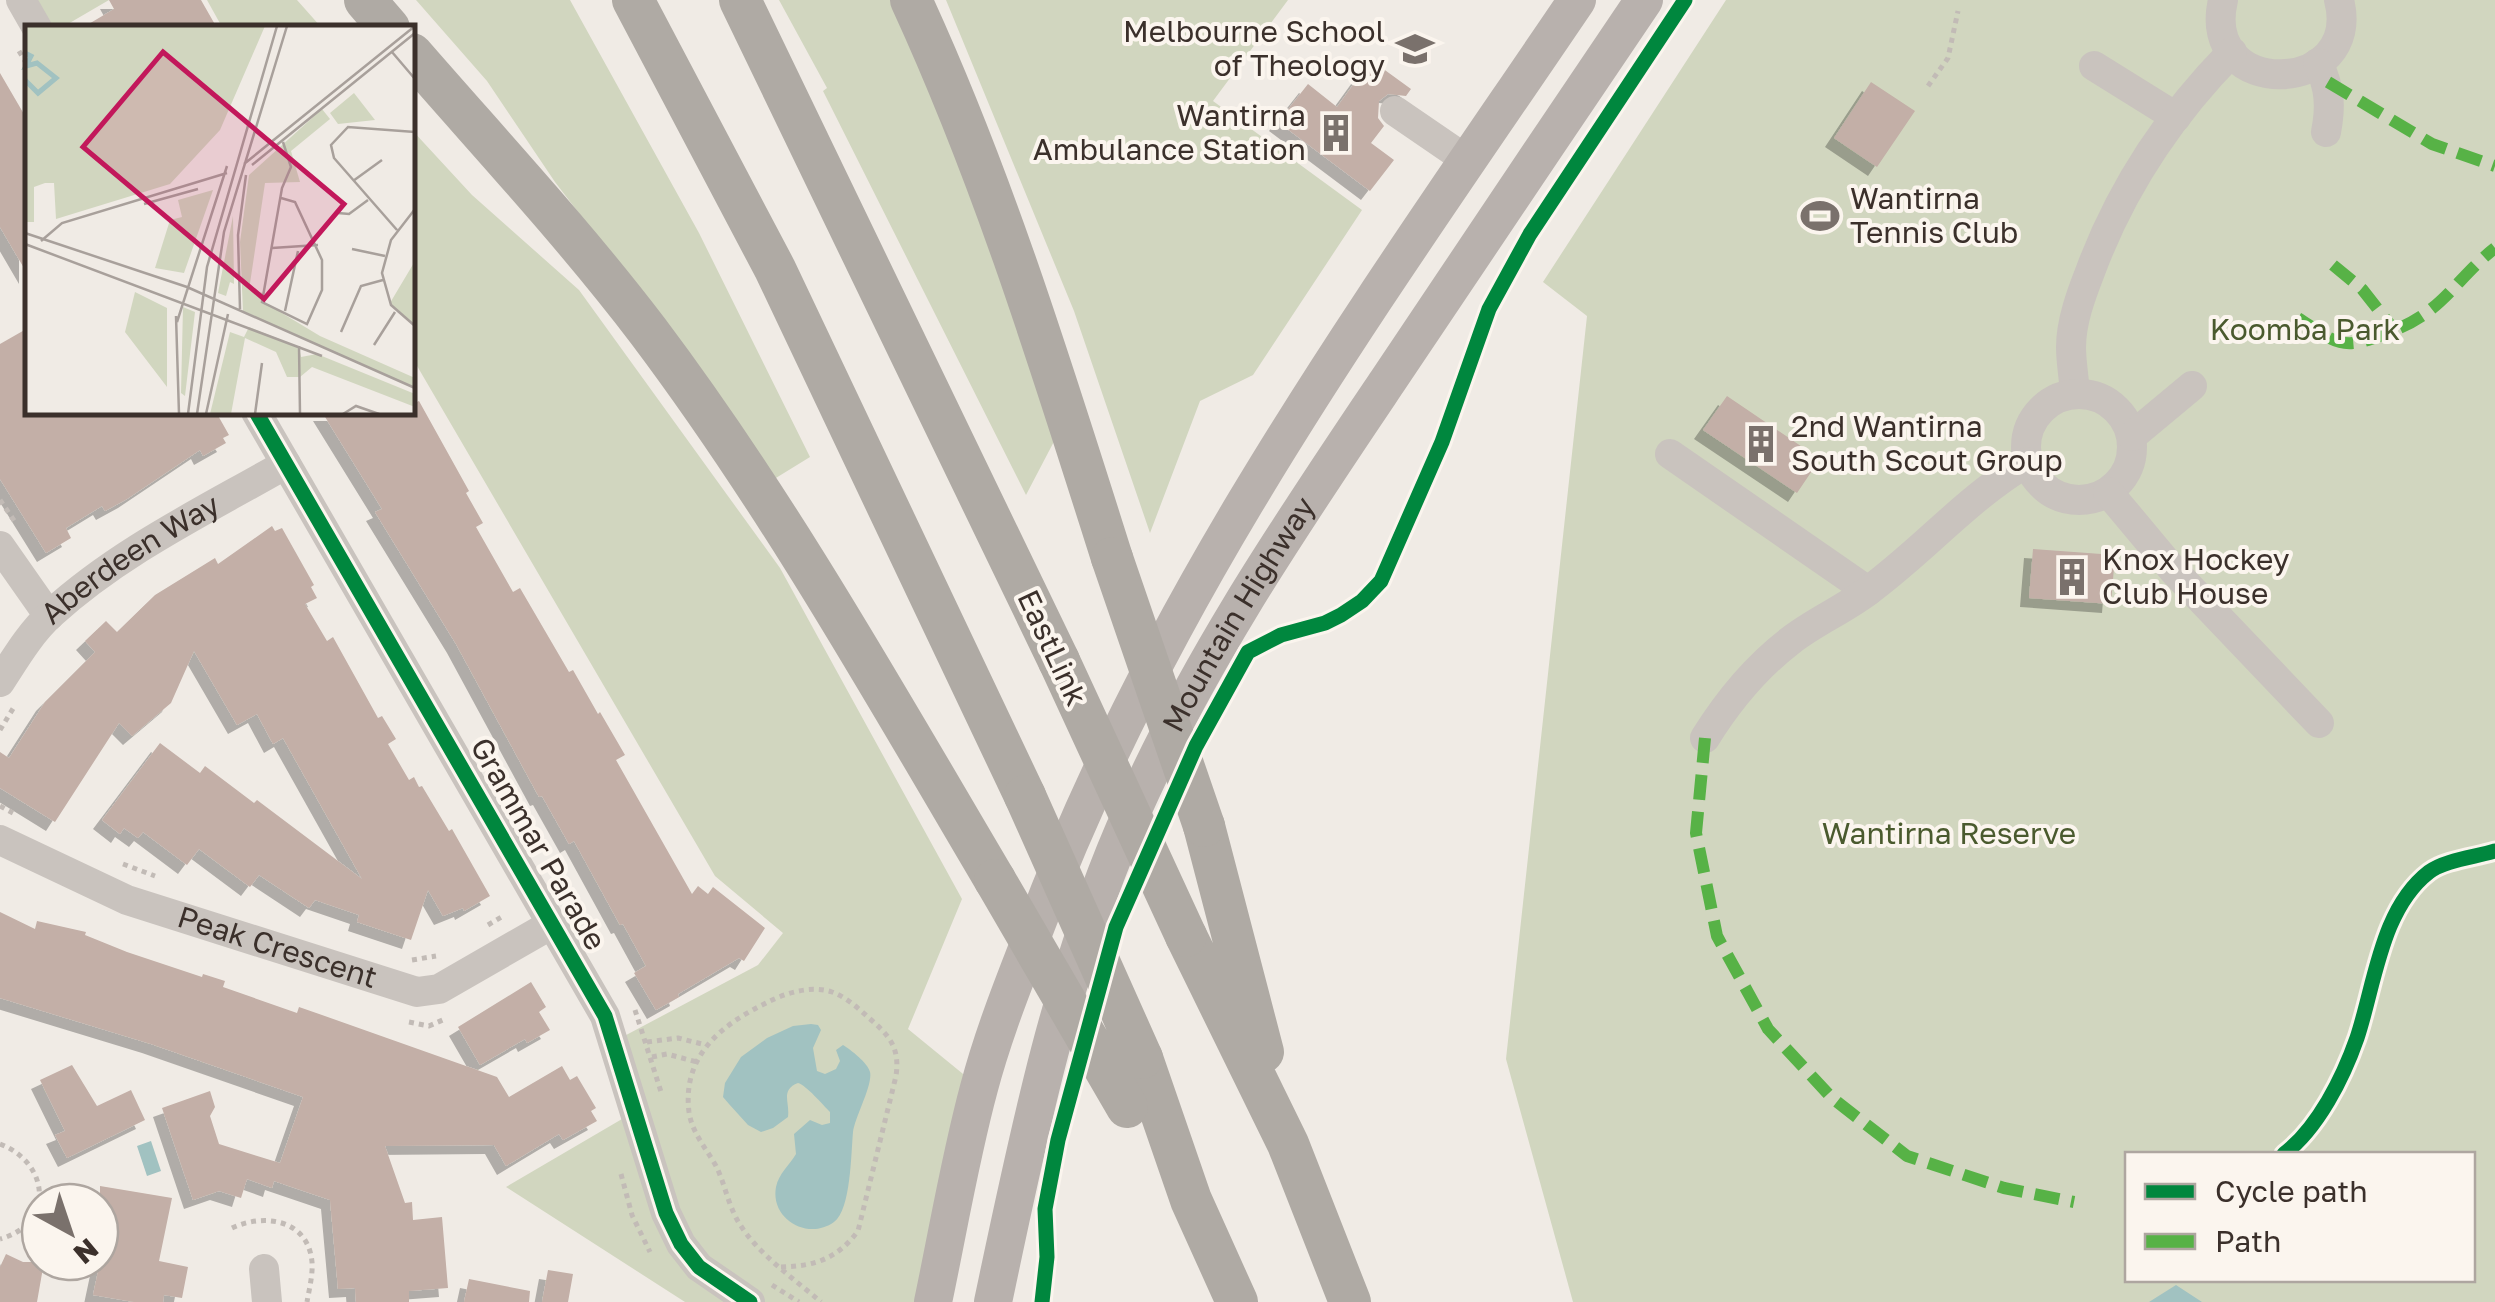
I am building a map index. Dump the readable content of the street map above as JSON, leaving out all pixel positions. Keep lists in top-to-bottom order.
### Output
{
  "streets": {
    "highway": ["EastLink"],
    "main road": ["Mountain Highway"],
    "street": ["Aberdeen Way", "Grammar Parade", "Peak Crescent"]
  },
  "crossings": [
    ["Aberdeen Way", "Grammar Parade"],
    ["Grammar Parade", "Peak Crescent"]
  ],
  "parks": ["Koomba Park", "Wantirna Reserve"],
  "places": {
    "school or university": ["Melbourne School of Theology"],
    "building": ["Wantirna Ambulance Station", "2nd Wantirna South Scout Group", "Knox Hockey Club House"],
    "sports": ["Wantirna Tennis Club"]
  },
  "legend": ["Cycle path", "Path"],
  "north": "bottom right"
}
